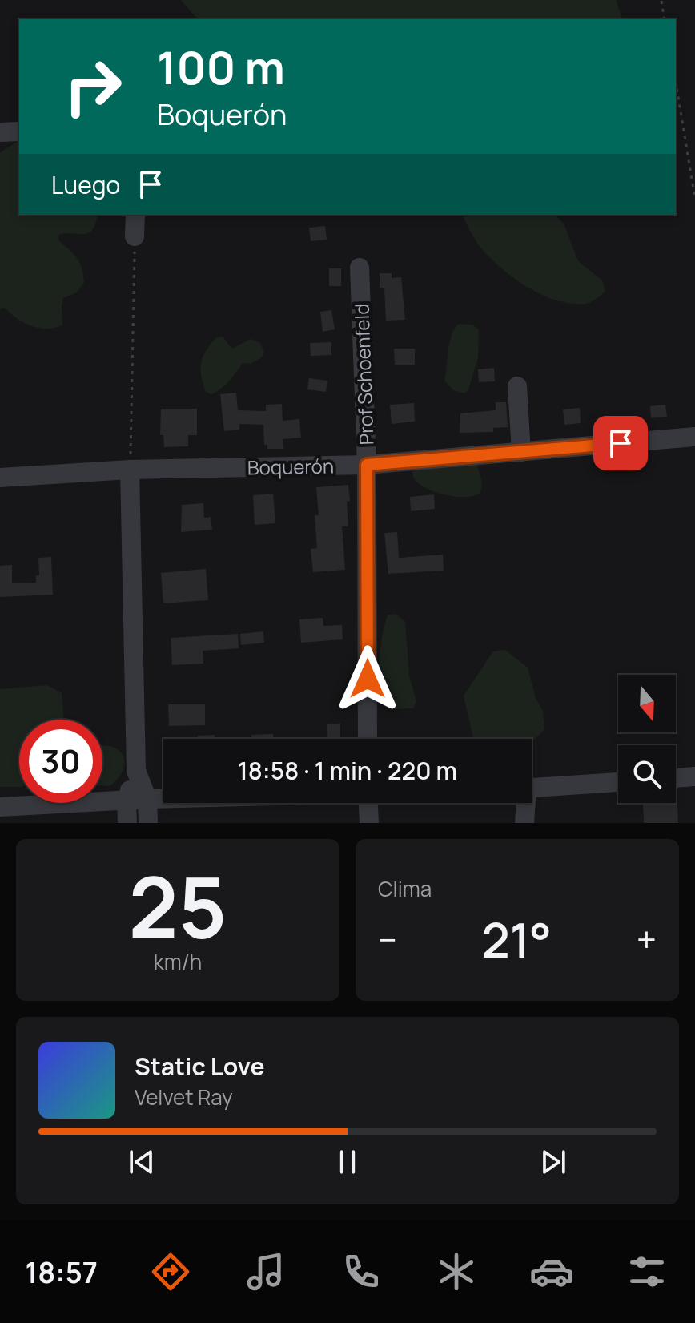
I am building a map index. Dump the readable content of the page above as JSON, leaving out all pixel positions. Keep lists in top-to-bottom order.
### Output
{
  "streets": {
    "street": ["Prof Schoenfeld", "Boquerón"]
  },
  "crossings": [
    ["Prof Schoenfeld", "Boquerón"]
  ],
  "north": "bottom",
  "page": {
    "turn": ["100 m", "Boquerón"],
    "then": "Luego",
    "limit": "30",
    "trip": "18:58 · 1 min · 220 m",
    "tile": [
      ["25", "km/h"],
      "Clima"
    ],
    "heat": ["−", "21°", "+"],
    "song": ["Static Love", "Velvet Ray"],
    "tabs": "18:57"
  }
}
